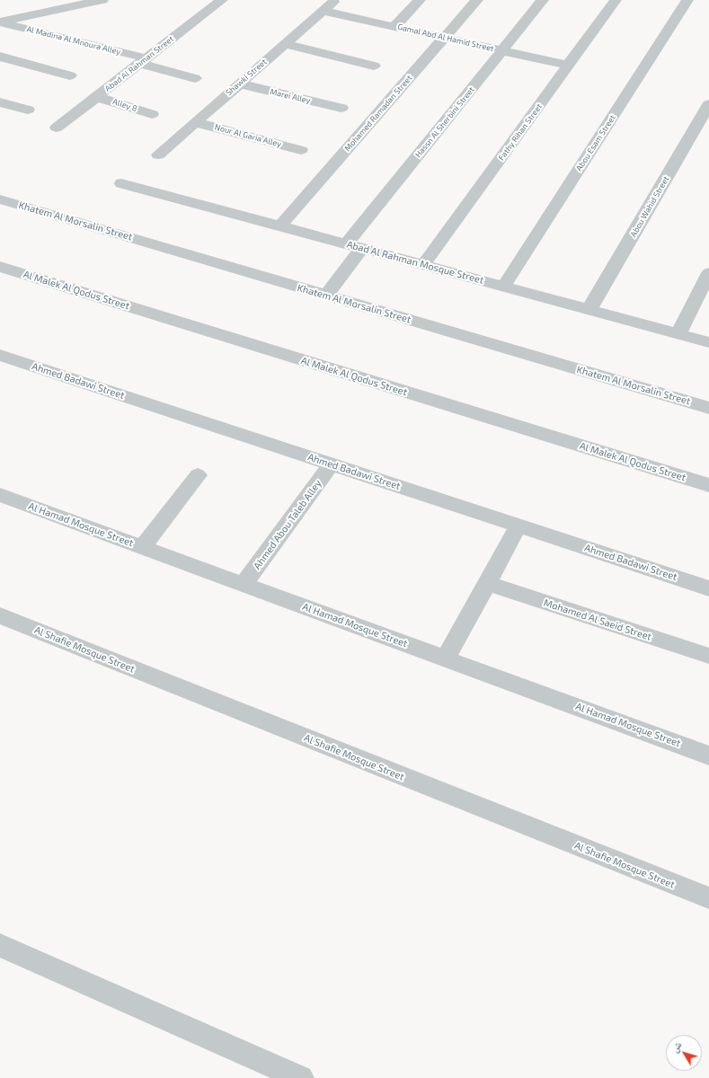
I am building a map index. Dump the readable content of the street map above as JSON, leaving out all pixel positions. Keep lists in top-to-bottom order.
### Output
{
  "streets": {
    "street": [
      "Gamal Abd Al Hamid Street",
      "Al Madina Al Mnoura Alley",
      "Abad Al Rahman Street",
      "Shawki Street",
      "Marei Alley",
      "Alley 8",
      "Mohamed Ramadan Street",
      "Hassn Al Sherbini Street",
      "Fathy Rihan Street",
      "Nour Al Garia Alley",
      "Abou Esam Street",
      "Abou Wahid Street",
      "Khatem Al Morsalin Street",
      "Abad Al Rahman Mosque Street",
      "Al Malek Al Qodus Street",
      "Ahmed Badawi Street",
      "Al Hamad Mosque Street",
      "Ahmed Abou Taleb Alley",
      "Mohamed Al Saeid Street",
      "Al Shafie Mosque Street"
    ]
  },
  "crossings": [
    ["Gamal Abd Al Hamid Street", "Shawki Street"],
    ["Gamal Abd Al Hamid Street", "Mohamed Ramadan Street"],
    ["Gamal Abd Al Hamid Street", "Hassn Al Sherbini Street"],
    ["Gamal Abd Al Hamid Street", "Fathy Rihan Street"],
    ["Al Madina Al Mnoura Alley", "Abad Al Rahman Street"],
    ["Abad Al Rahman Street", "Alley 8"],
    ["Shawki Street", "Marei Alley"],
    ["Shawki Street", "Nour Al Garia Alley"],
    ["Mohamed Ramadan Street", "Abad Al Rahman Mosque Street"],
    ["Hassn Al Sherbini Street", "Abad Al Rahman Mosque Street"],
    ["Fathy Rihan Street", "Abad Al Rahman Mosque Street"],
    ["Abou Esam Street", "Abad Al Rahman Mosque Street"],
    ["Abou Wahid Street", "Abad Al Rahman Mosque Street"],
    ["Ahmed Badawi Street", "Ahmed Abou Taleb Alley"],
    ["Al Hamad Mosque Street", "Ahmed Abou Taleb Alley"]
  ],
  "north": "top left"
}
